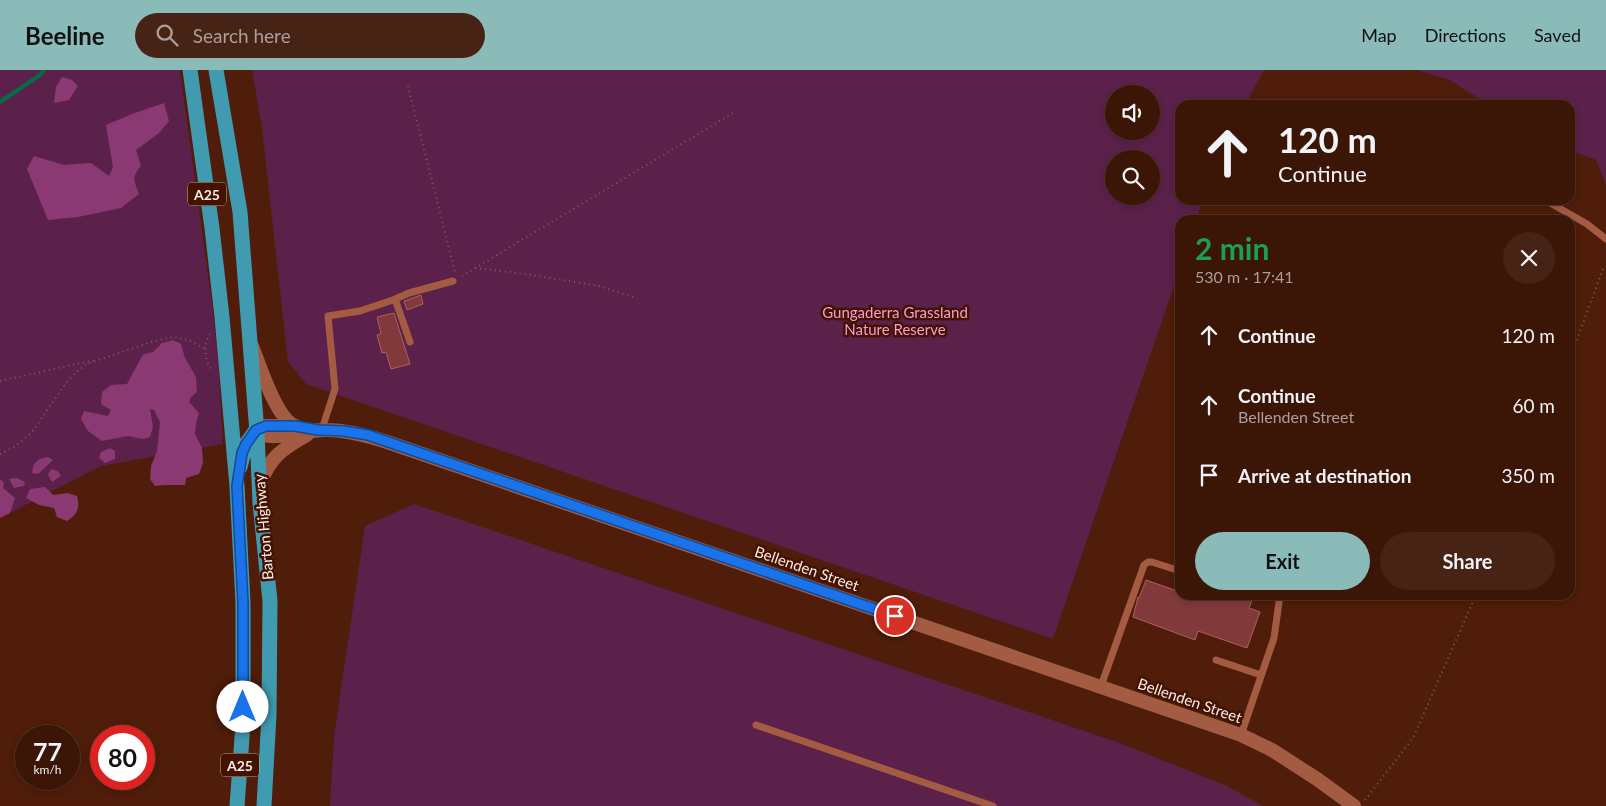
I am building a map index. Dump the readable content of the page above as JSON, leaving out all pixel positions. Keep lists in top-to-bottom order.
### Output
{
  "streets": {
    "highway": ["A25", "Barton Highway"],
    "street": ["Bellenden Street"]
  },
  "crossings": [
    ["Barton Highway", "Bellenden Street"]
  ],
  "parks": ["Gungaderra Grassland Nature Reserve"],
  "page": {
    "header": "Beeline",
    "search": "Search here",
    "nav": ["Map", "Directions", "Saved"],
    "turn": ["120 m", "Continue"],
    "heading": ["2 min", "530 m · 17:41"],
    "list": [
      {
        "name": "Continue",
        "value": "120 m"
      },
      {
        "name": "Continue",
        "note": "Bellenden Street",
        "value": "60 m"
      },
      {
        "name": "Arrive at destination",
        "value": "350 m"
      }
    ],
    "buttons": ["Exit", "Share"],
    "speed": "77 km/h",
    "limit": "80"
  }
}
